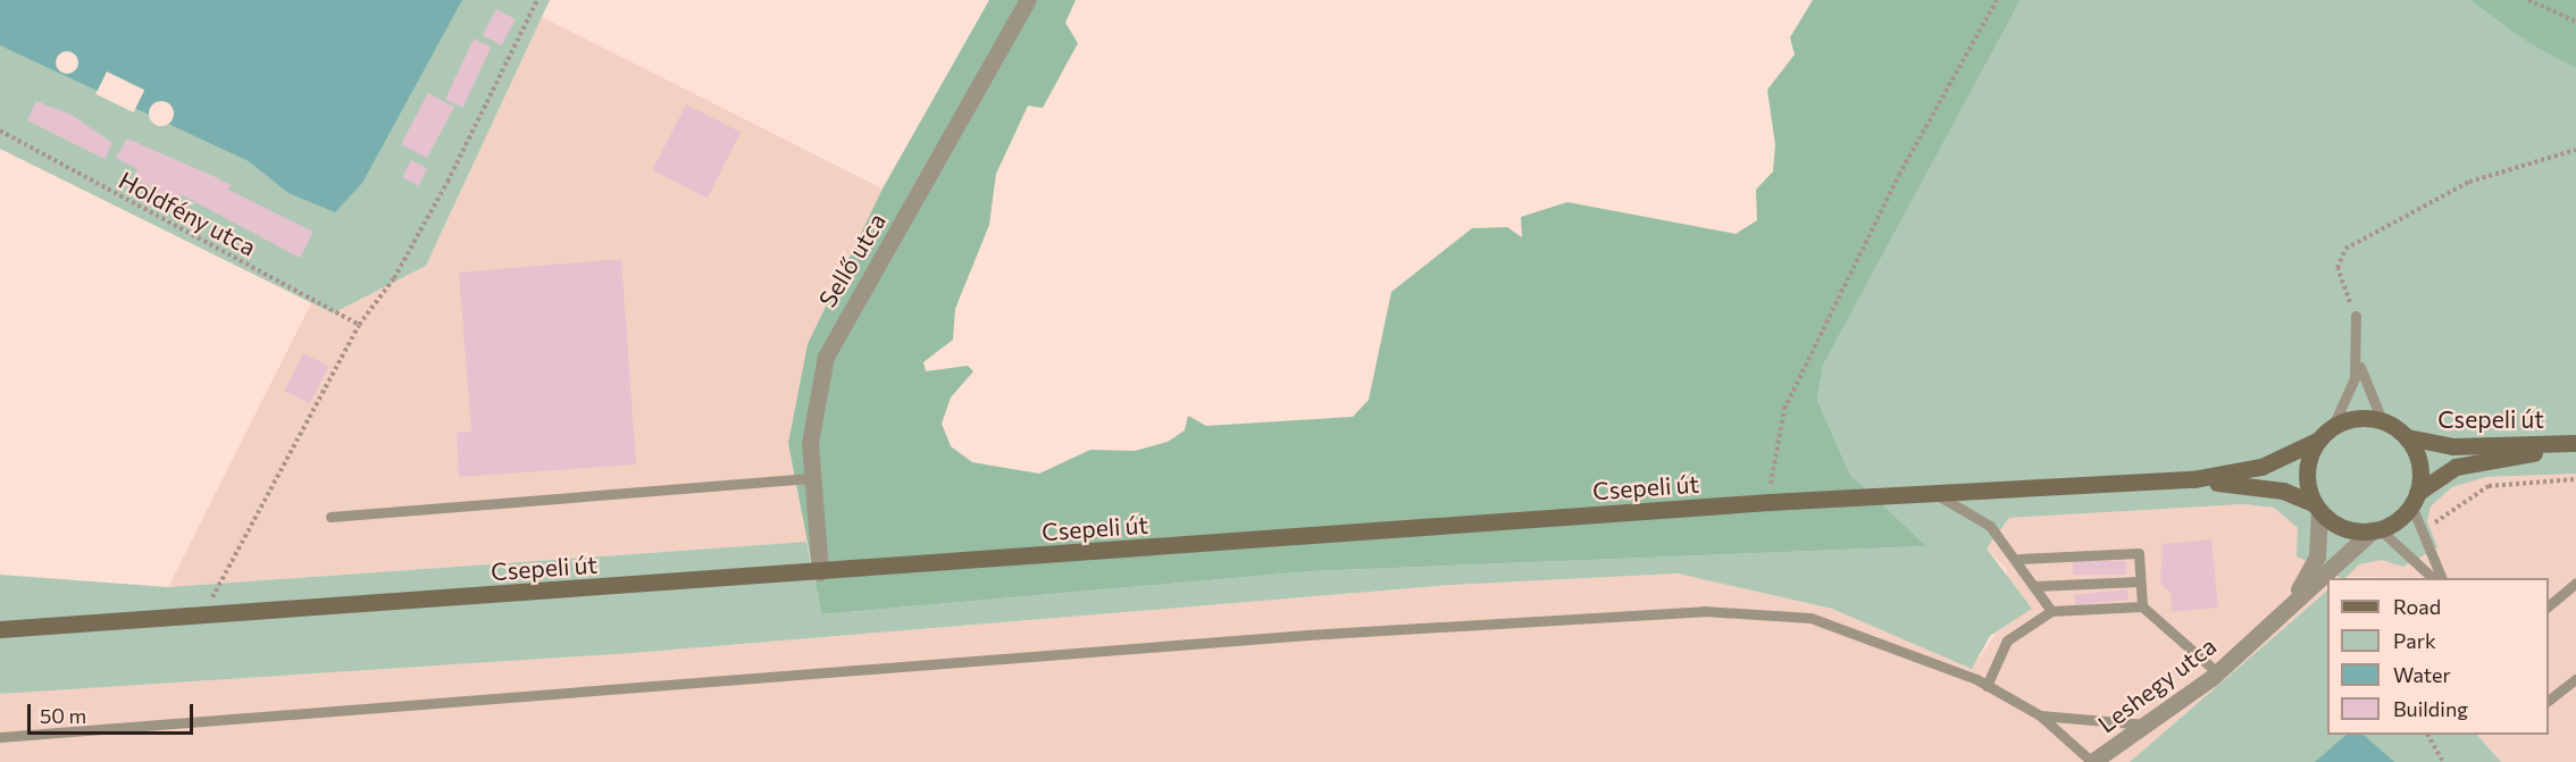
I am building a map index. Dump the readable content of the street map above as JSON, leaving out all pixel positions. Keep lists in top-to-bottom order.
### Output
{
  "streets": {
    "street": ["Sellő utca", "Csepeli út", "Leshegy utca"],
    "path": ["Holdfény utca"]
  },
  "crossings": [
    ["Sellő utca", "Csepeli út"],
    ["Csepeli út", "Leshegy utca"]
  ],
  "legend": [
    "Road",
    "Park",
    "Water",
    "Building"
  ],
  "scale_bar": "50 m"
}
